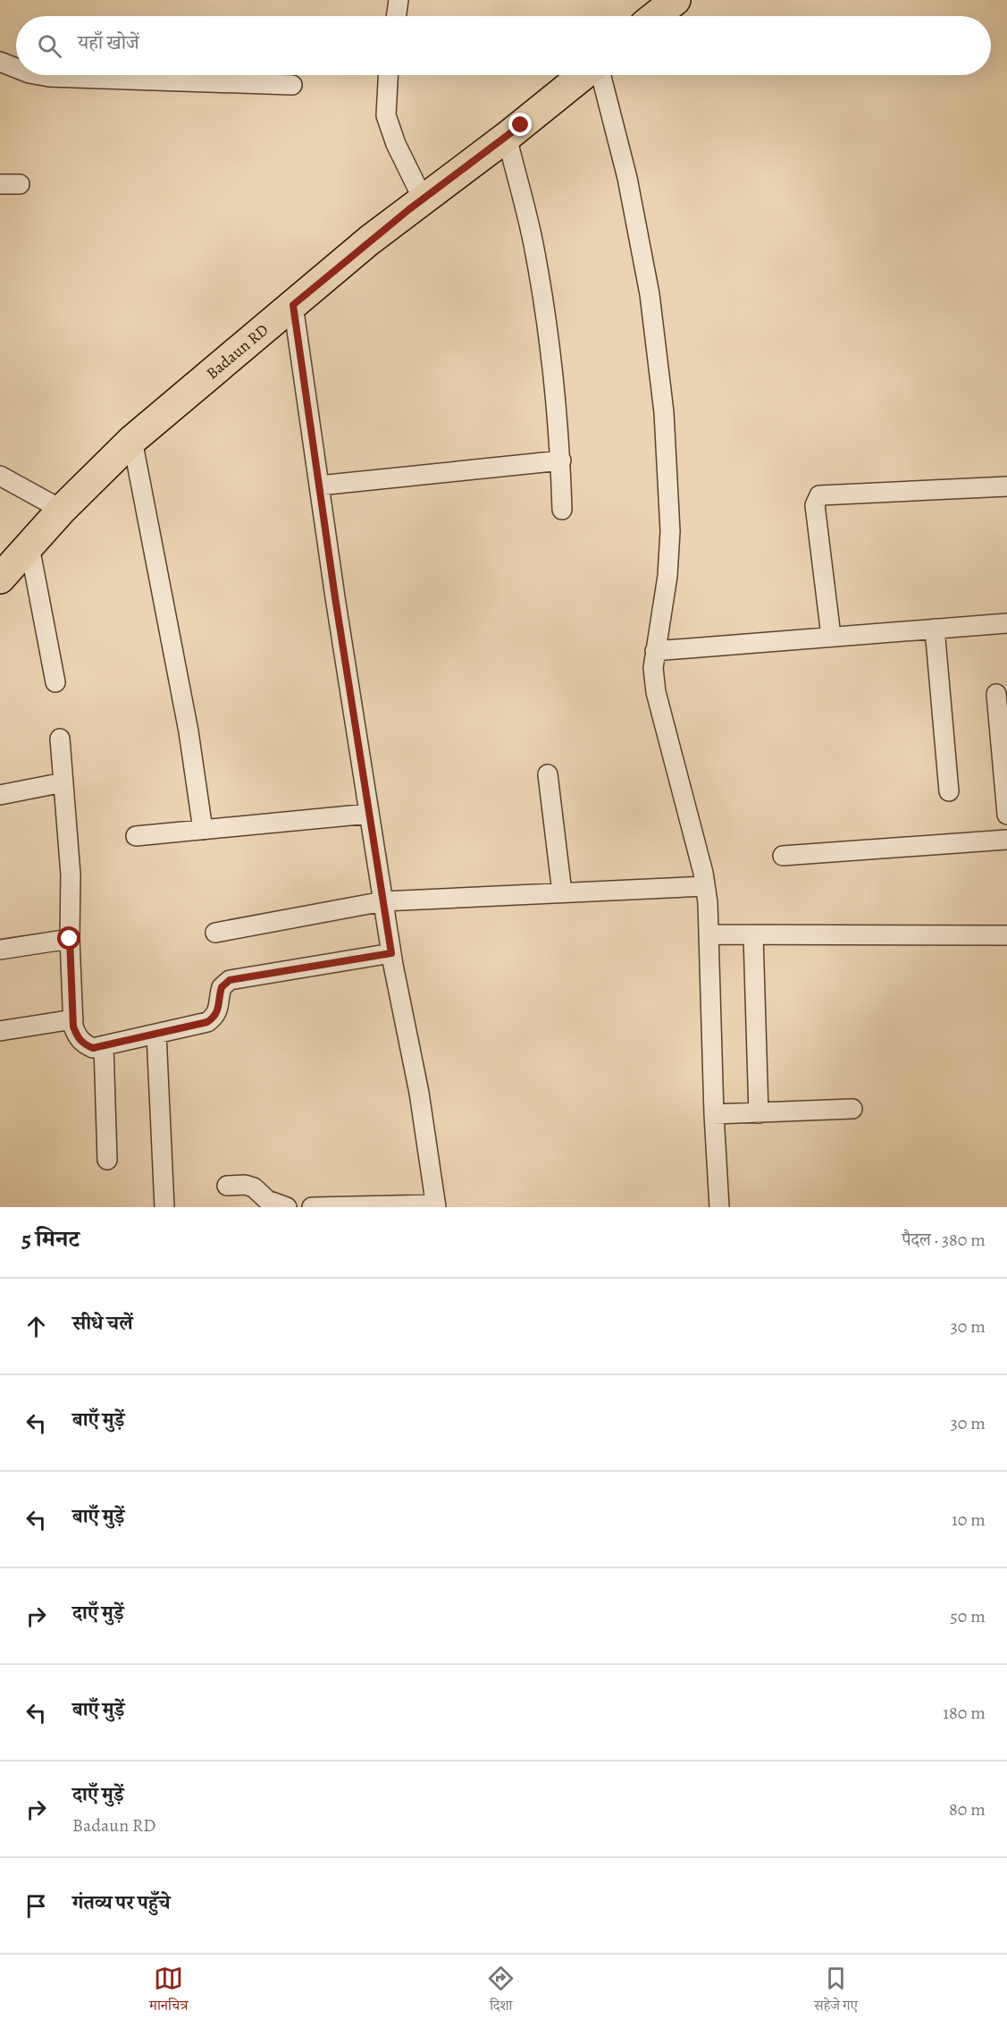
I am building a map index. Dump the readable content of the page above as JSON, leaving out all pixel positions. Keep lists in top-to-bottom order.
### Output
{
  "streets": {
    "main road": ["Badaun RD"]
  },
  "page": {
    "search": "यहाँ खोजें",
    "heading": ["5 मिनट", "पैदल · 380 m"],
    "list": [
      ["सीधे चलें", "30 m"],
      ["बाएँ मुड़ें", "30 m"],
      ["बाएँ मुड़ें", "10 m"],
      ["दाएँ मुड़ें", "50 m"],
      ["बाएँ मुड़ें", "180 m"],
      ["दाएँ मुड़ें", "Badaun RD", "80 m"],
      "गंतव्य पर पहुँचे"
    ],
    "nav": ["मानचित्र", "दिशा", "सहेजे गए"]
  }
}
